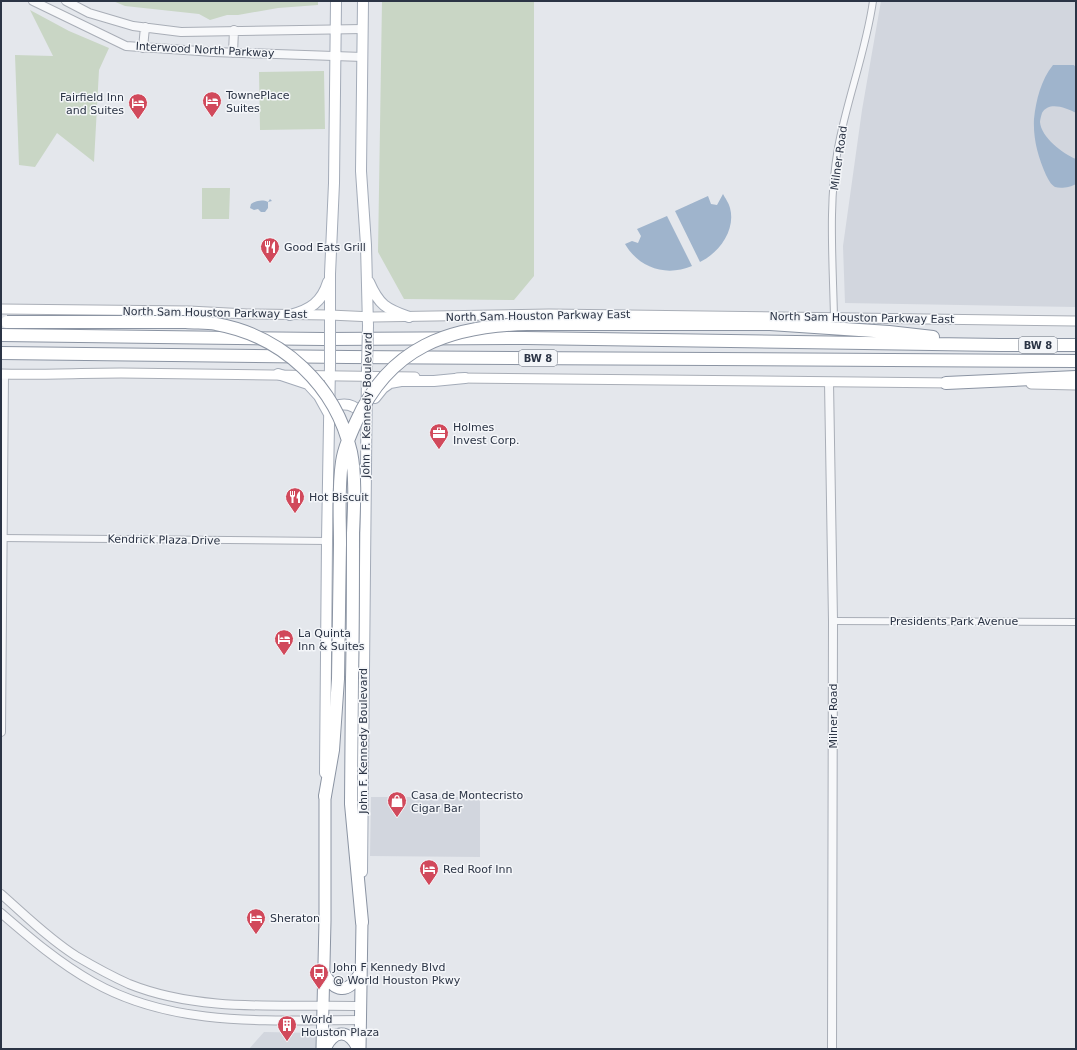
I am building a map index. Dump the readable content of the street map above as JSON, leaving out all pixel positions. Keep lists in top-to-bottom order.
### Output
{
  "streets": {
    "highway": ["North Sam Houston Parkway East", "BW 8", "John F. Kennedy Boulevard"],
    "street": [
      "Interwood North Parkway",
      "Milner Road",
      "Kendrick Plaza Drive",
      "Presidents Park Avenue"
    ]
  },
  "crossings": [
    ["Interwood North Parkway", "John F. Kennedy Boulevard"],
    ["Milner Road", "North Sam Houston Parkway East"],
    ["Milner Road", "Presidents Park Avenue"],
    ["North Sam Houston Parkway East", "John F. Kennedy Boulevard"]
  ],
  "places": {
    "hotel": [
      "TownePlace Suites",
      "Fairfield Inn and Suites",
      "La Quinta Inn & Suites",
      "Red Roof Inn",
      "Sheraton"
    ],
    "restaurant": ["Good Eats Grill", "Hot Biscuit"],
    "office": ["Holmes Invest Corp."],
    "shop": ["Casa de Montecristo Cigar Bar"],
    "bus stop": ["John F Kennedy Blvd @ World Houston Pkwy"],
    "building": ["World Houston Plaza"]
  }
}
